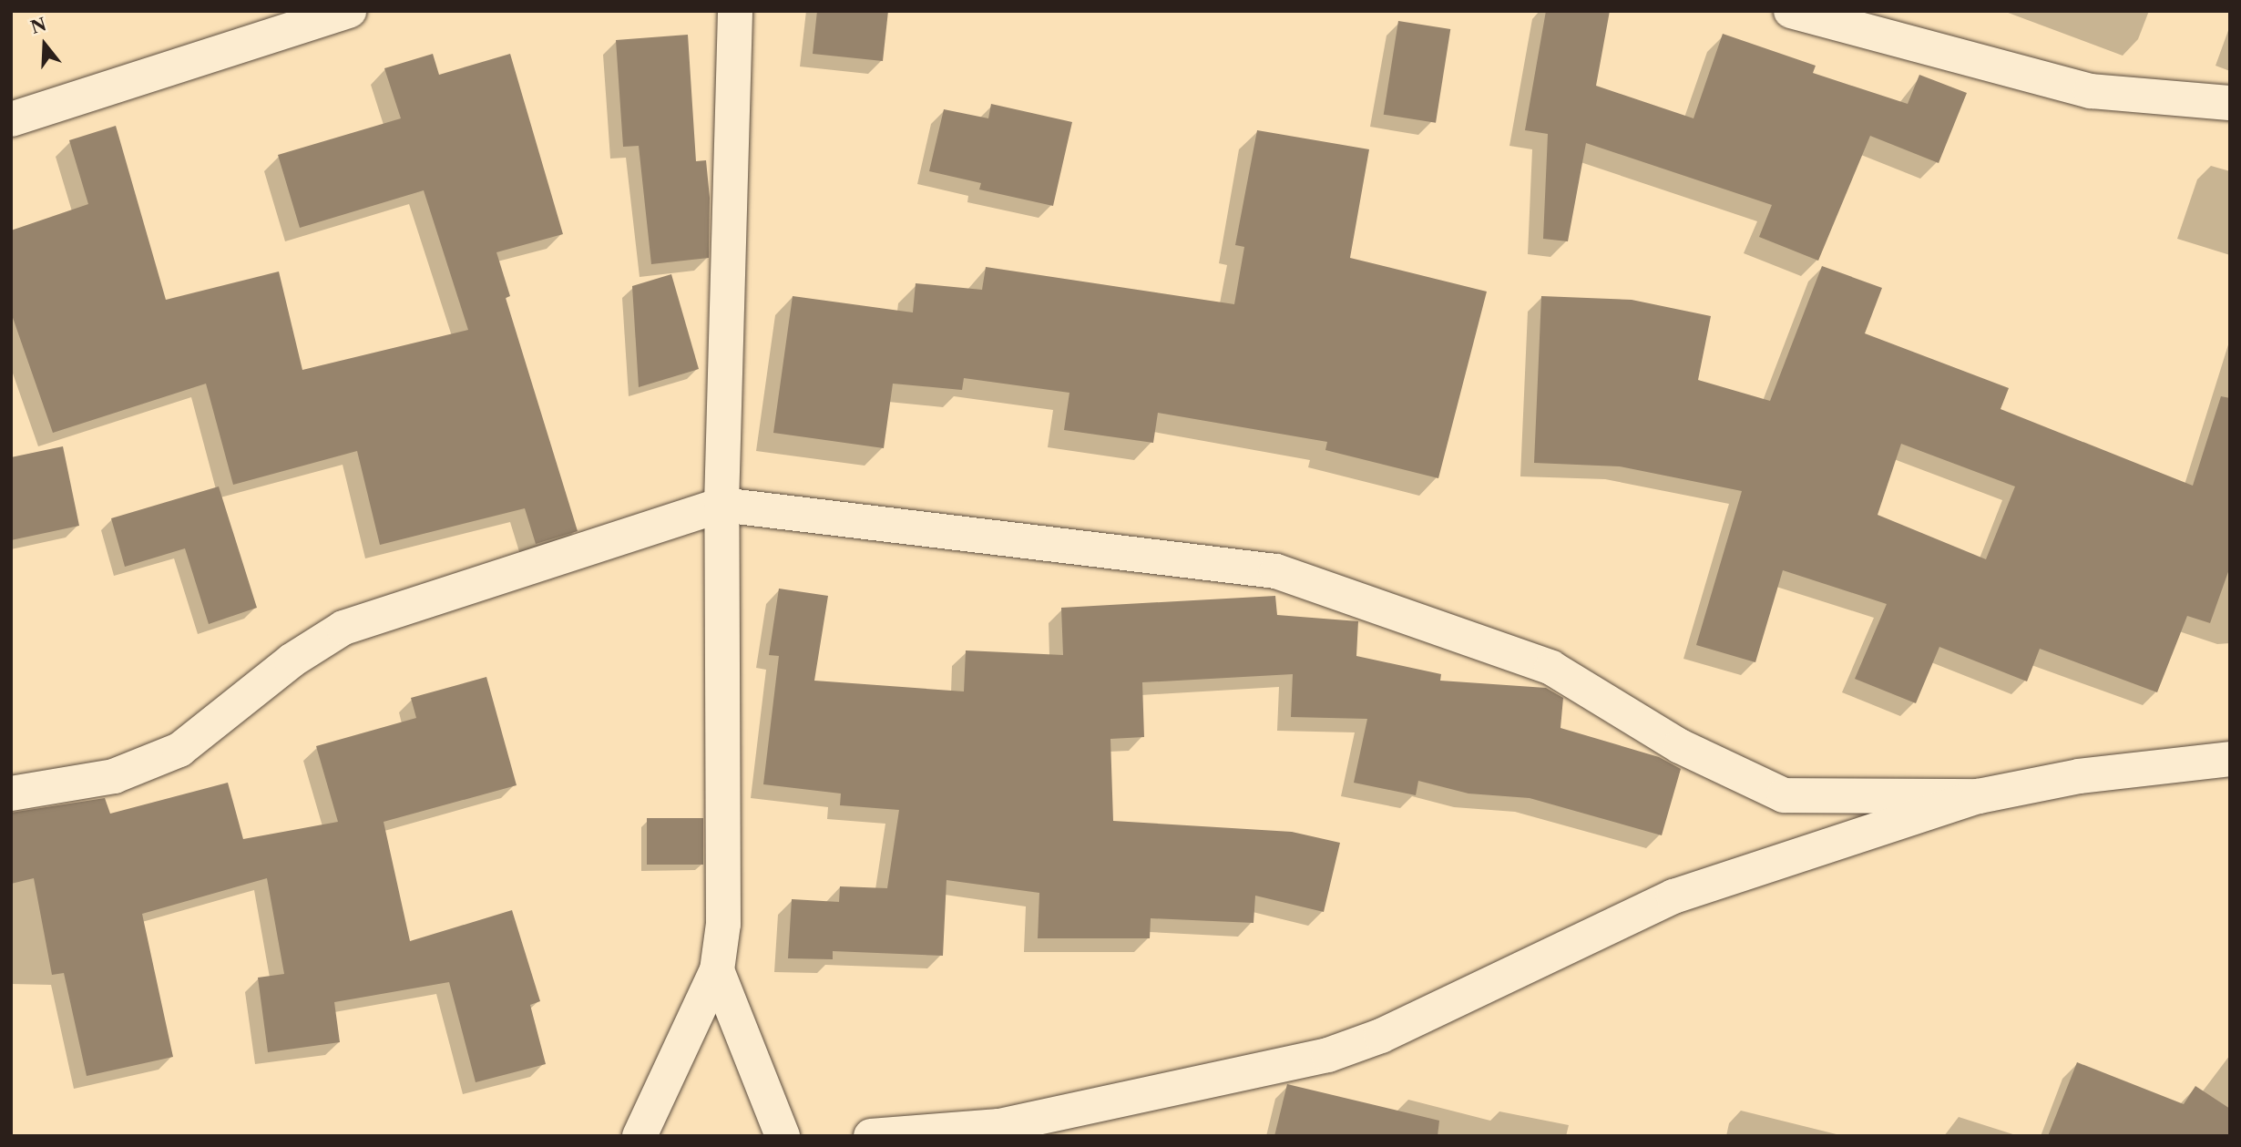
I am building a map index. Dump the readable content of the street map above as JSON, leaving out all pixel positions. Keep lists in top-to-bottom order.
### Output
{
  "north": "top"
}
